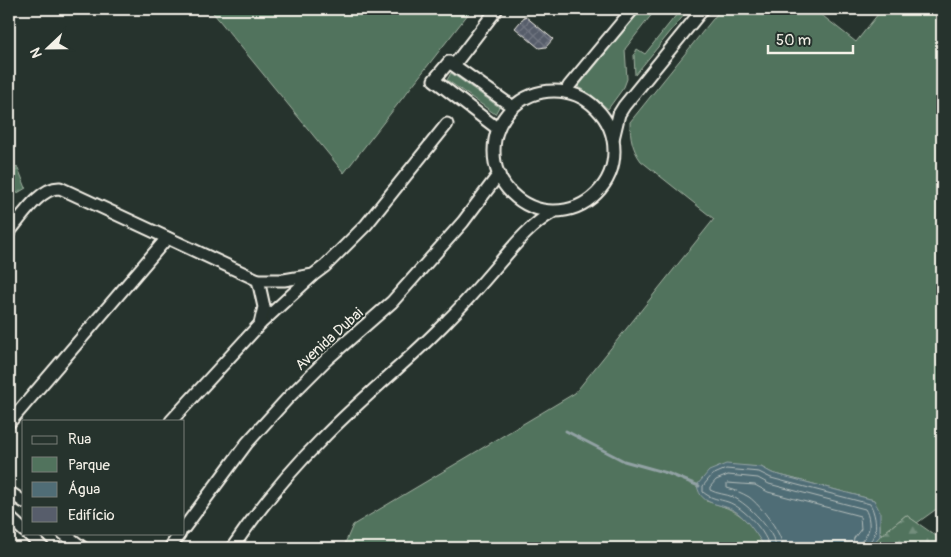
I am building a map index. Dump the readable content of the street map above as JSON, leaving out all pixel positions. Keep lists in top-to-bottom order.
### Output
{
  "streets": {
    "street": ["Avenida Dubai"]
  },
  "legend": [
    "Rua",
    "Parque",
    "Água",
    "Edifício"
  ],
  "scale_bar": "50 m",
  "north": "left"
}
